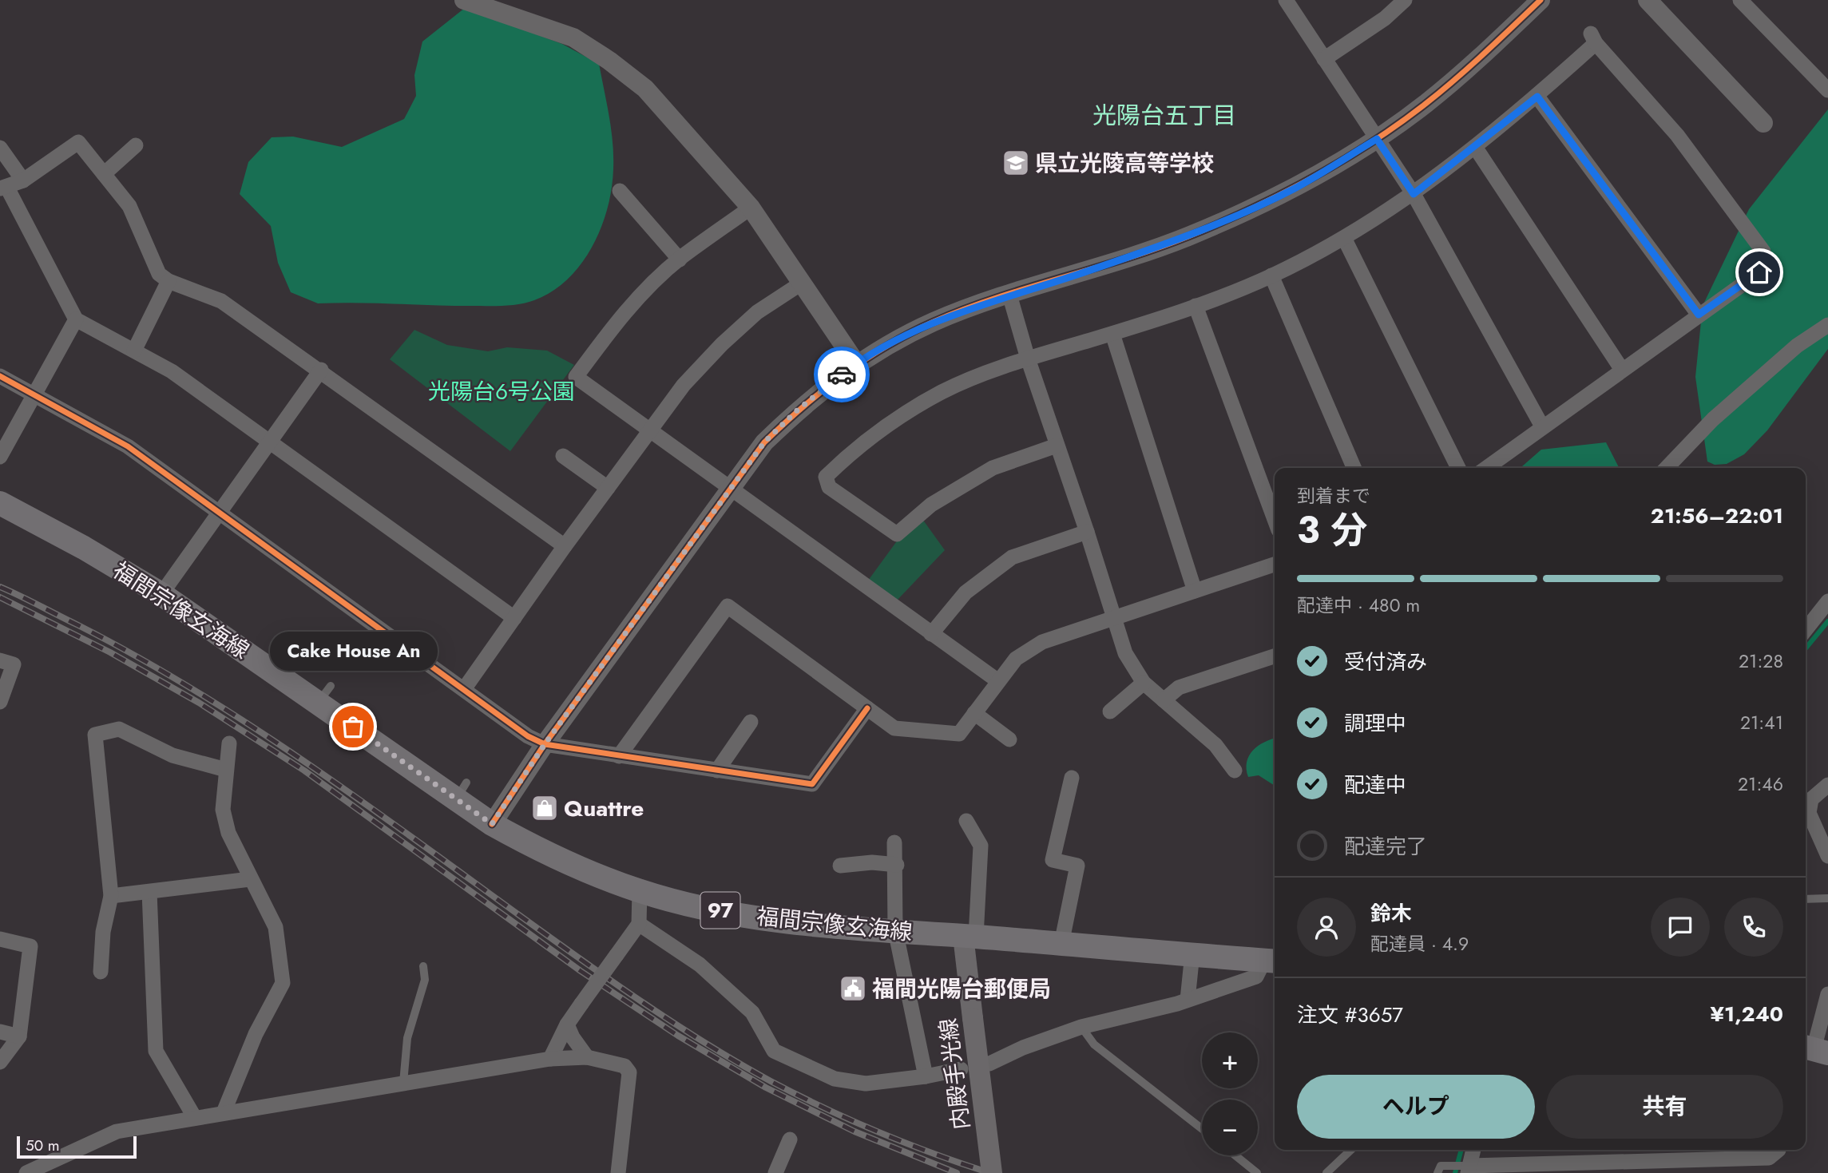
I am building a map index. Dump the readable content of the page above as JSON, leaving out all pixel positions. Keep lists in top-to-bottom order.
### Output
{
  "streets": {
    "main road": ["福間宗像玄海線", "97", "内殿手光線"]
  },
  "crossings": [
    ["福間宗像玄海線", "内殿手光線"]
  ],
  "districts": ["光陽台五丁目"],
  "parks": ["光陽台6号公園"],
  "places": {
    "school or university": ["県立光陵高等学校"],
    "other": ["Cake House An"],
    "shop": ["Quattre"],
    "public building": ["福間光陽台郵便局"]
  },
  "scale_bar": "50 m",
  "page": {
    "heading": ["3 分", "到着まで", "21:56–22:01"],
    "panel": [
      "鈴木",
      "配達員 · 4.9",
      "注文 #3657",
      "¥1,240"
    ],
    "bar": "配達中 · 480 m",
    "list": [
      ["受付済み", "21:28"],
      ["調理中", "21:41"],
      ["配達中", "21:46"],
      "配達完了"
    ],
    "bubble": "Cake House An",
    "map_buttons": ["+", "−"],
    "buttons": ["ヘルプ", "共有"],
    "scale": "50 m"
  }
}
